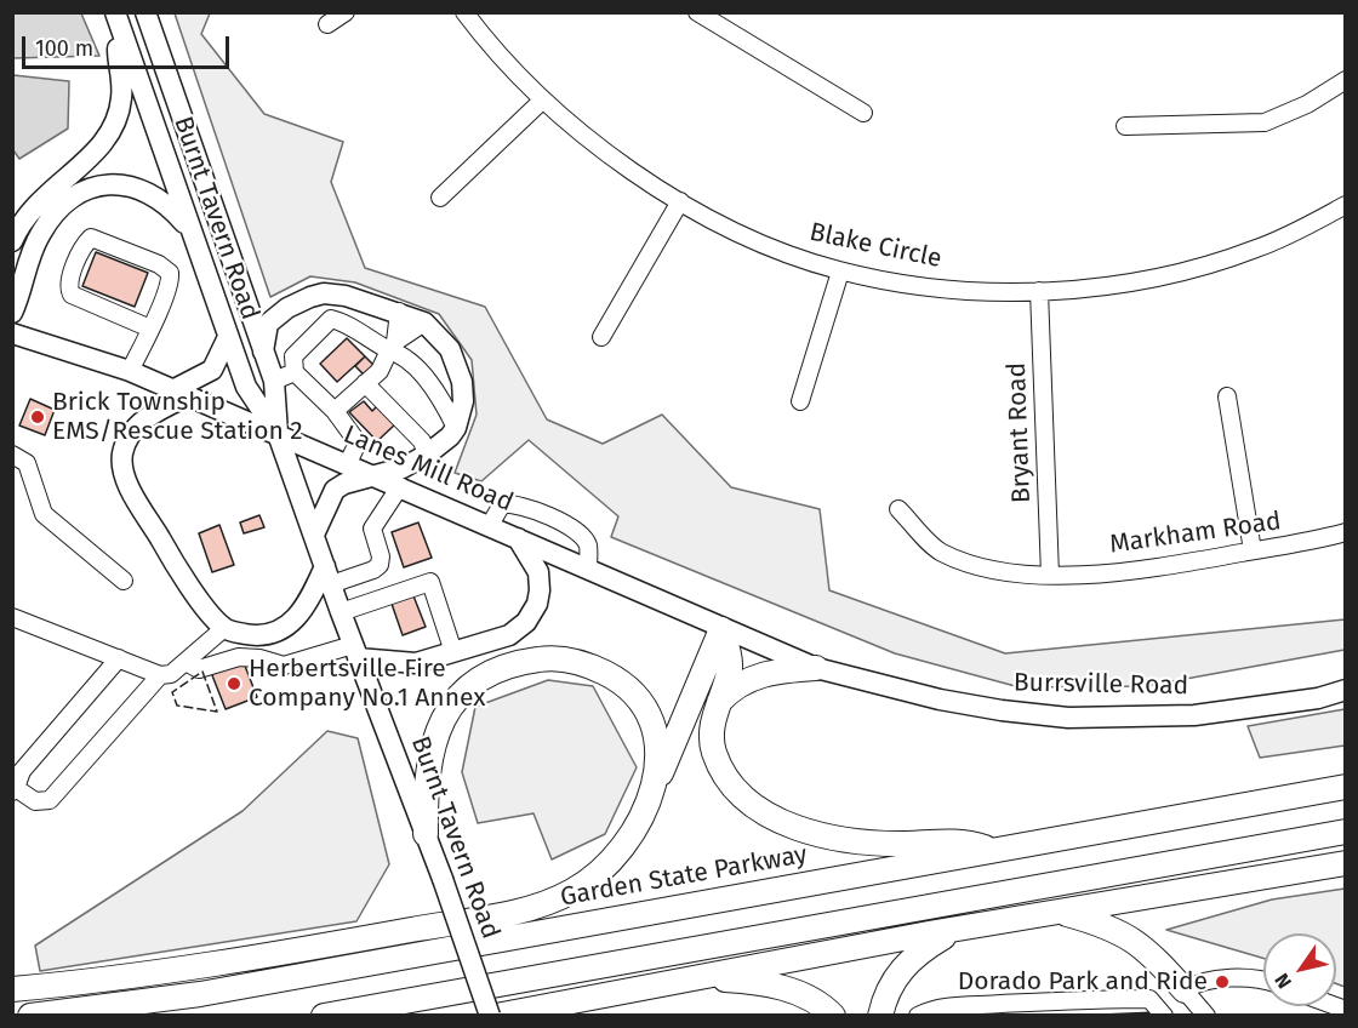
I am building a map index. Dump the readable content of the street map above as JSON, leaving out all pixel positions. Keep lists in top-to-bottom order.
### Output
{
  "streets": {
    "highway": ["Garden State Parkway"],
    "main road": ["Burnt Tavern Road", "Lanes Mill Road", "Burrsville Road"],
    "street": ["Blake Circle", "Bryant Road", "Markham Road"]
  },
  "crossings": [
    ["Burnt Tavern Road", "Lanes Mill Road"],
    ["Blake Circle", "Bryant Road"],
    ["Bryant Road", "Markham Road"],
    ["Lanes Mill Road", "Burrsville Road"]
  ],
  "places": ["Brick Township EMS/Rescue Station 2", "Herbertsville Fire Company No.1 Annex", "Dorado Park and Ride"],
  "scale_bar": "100 m",
  "north": "bottom left"
}
